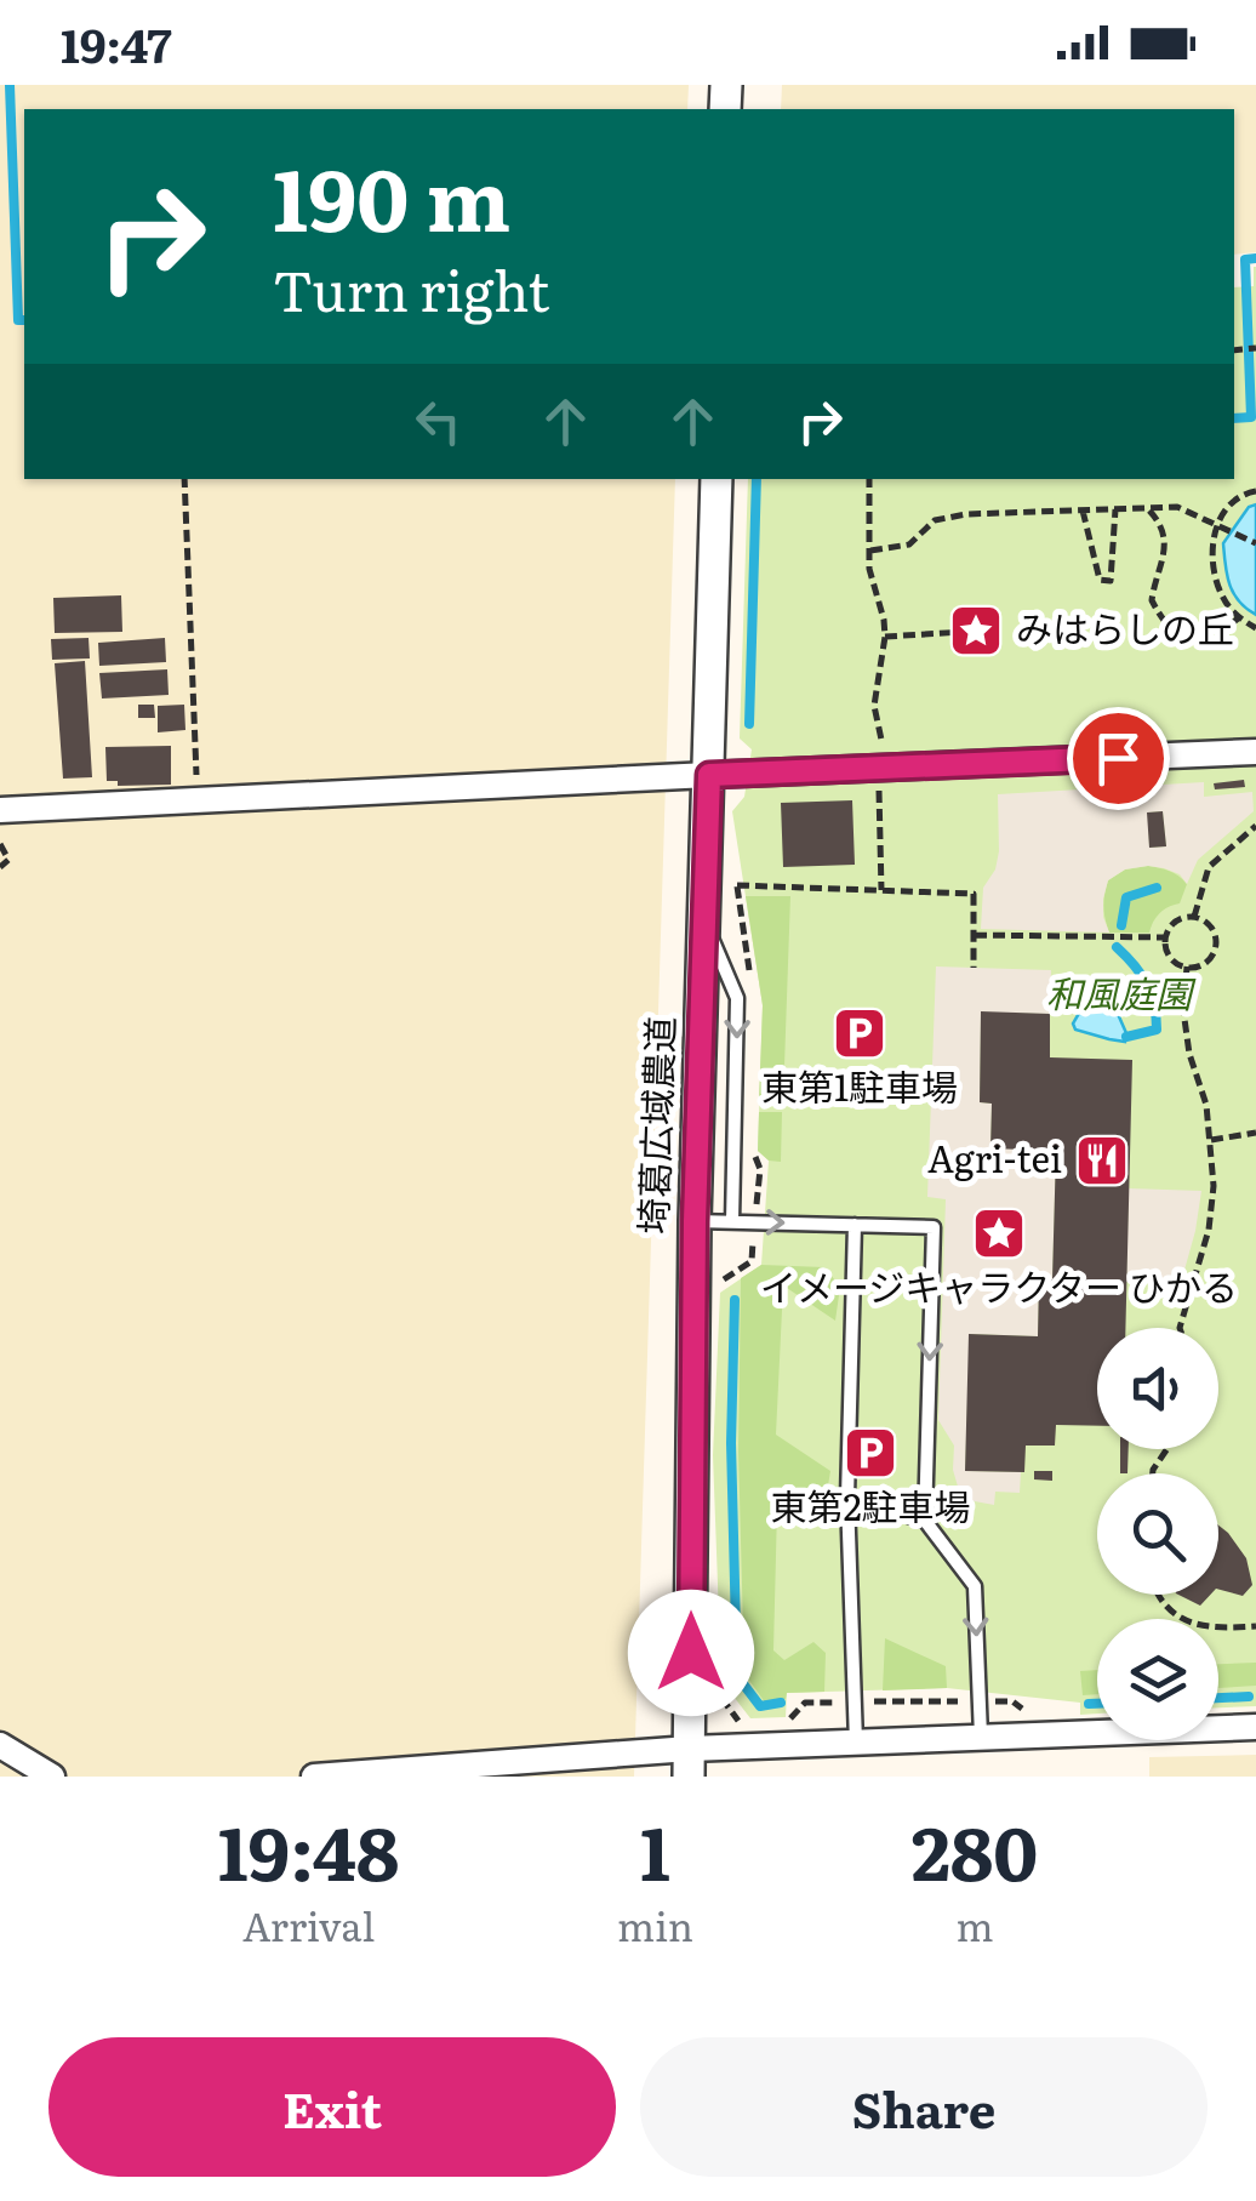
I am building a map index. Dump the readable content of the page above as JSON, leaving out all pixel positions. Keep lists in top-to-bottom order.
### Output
{
  "streets": {
    "street": ["埼葛広域農道"]
  },
  "parks": ["和風庭園"],
  "places": {
    "place": ["みはらしの丘", "イメージキャラクター ひかる"],
    "parking": ["東第1駐車場", "東第2駐車場"],
    "restaurant": ["Agri-tei"]
  },
  "page": {
    "status": "19:47",
    "turn": ["190 m", "Turn right"],
    "eta": [
      "19:48",
      "Arrival",
      "1",
      "min",
      "280",
      "m"
    ],
    "buttons": ["Exit", "Share"]
  }
}
